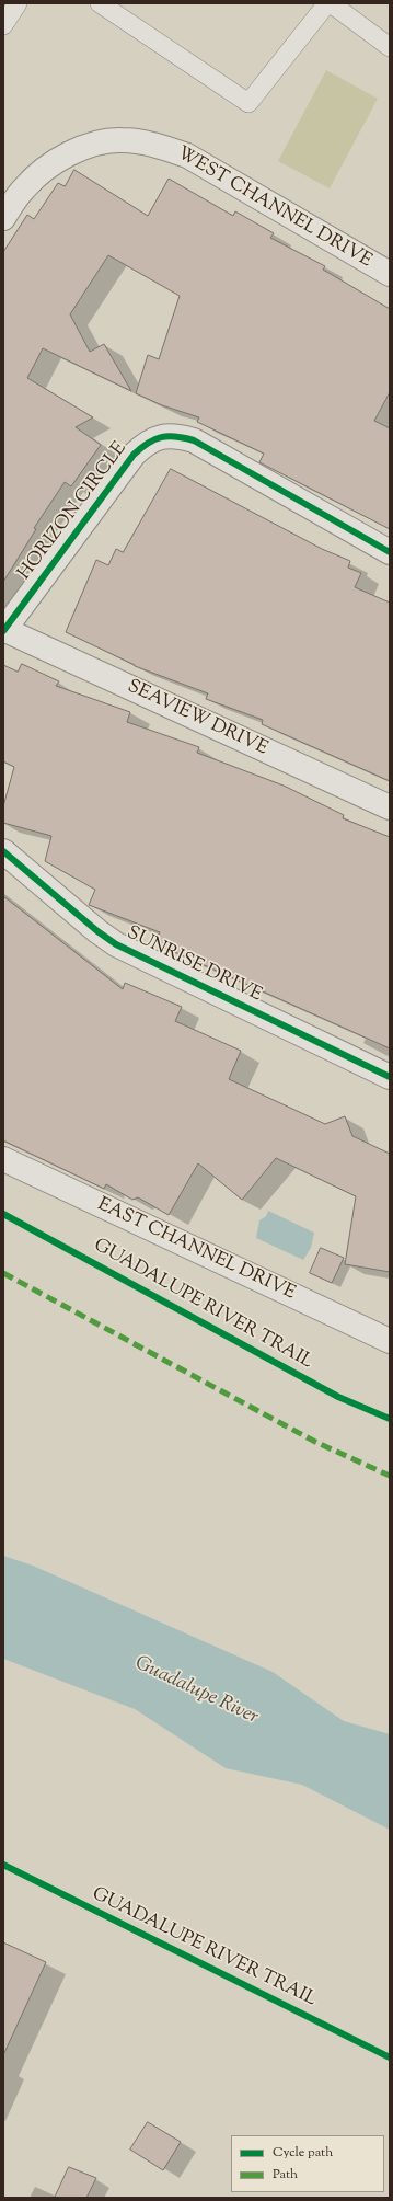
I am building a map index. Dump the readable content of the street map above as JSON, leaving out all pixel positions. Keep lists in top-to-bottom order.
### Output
{
  "streets": {
    "street": [
      "WEST CHANNEL DRIVE",
      "HORIZON CIRCLE",
      "SEAVIEW DRIVE",
      "SUNRISE DRIVE",
      "EAST CHANNEL DRIVE"
    ],
    "cycle path": ["GUADALUPE RIVER TRAIL"]
  },
  "crossings": [
    ["HORIZON CIRCLE", "SEAVIEW DRIVE"]
  ],
  "water": ["Guadalupe River"],
  "legend": ["Cycle path", "Path"]
}
